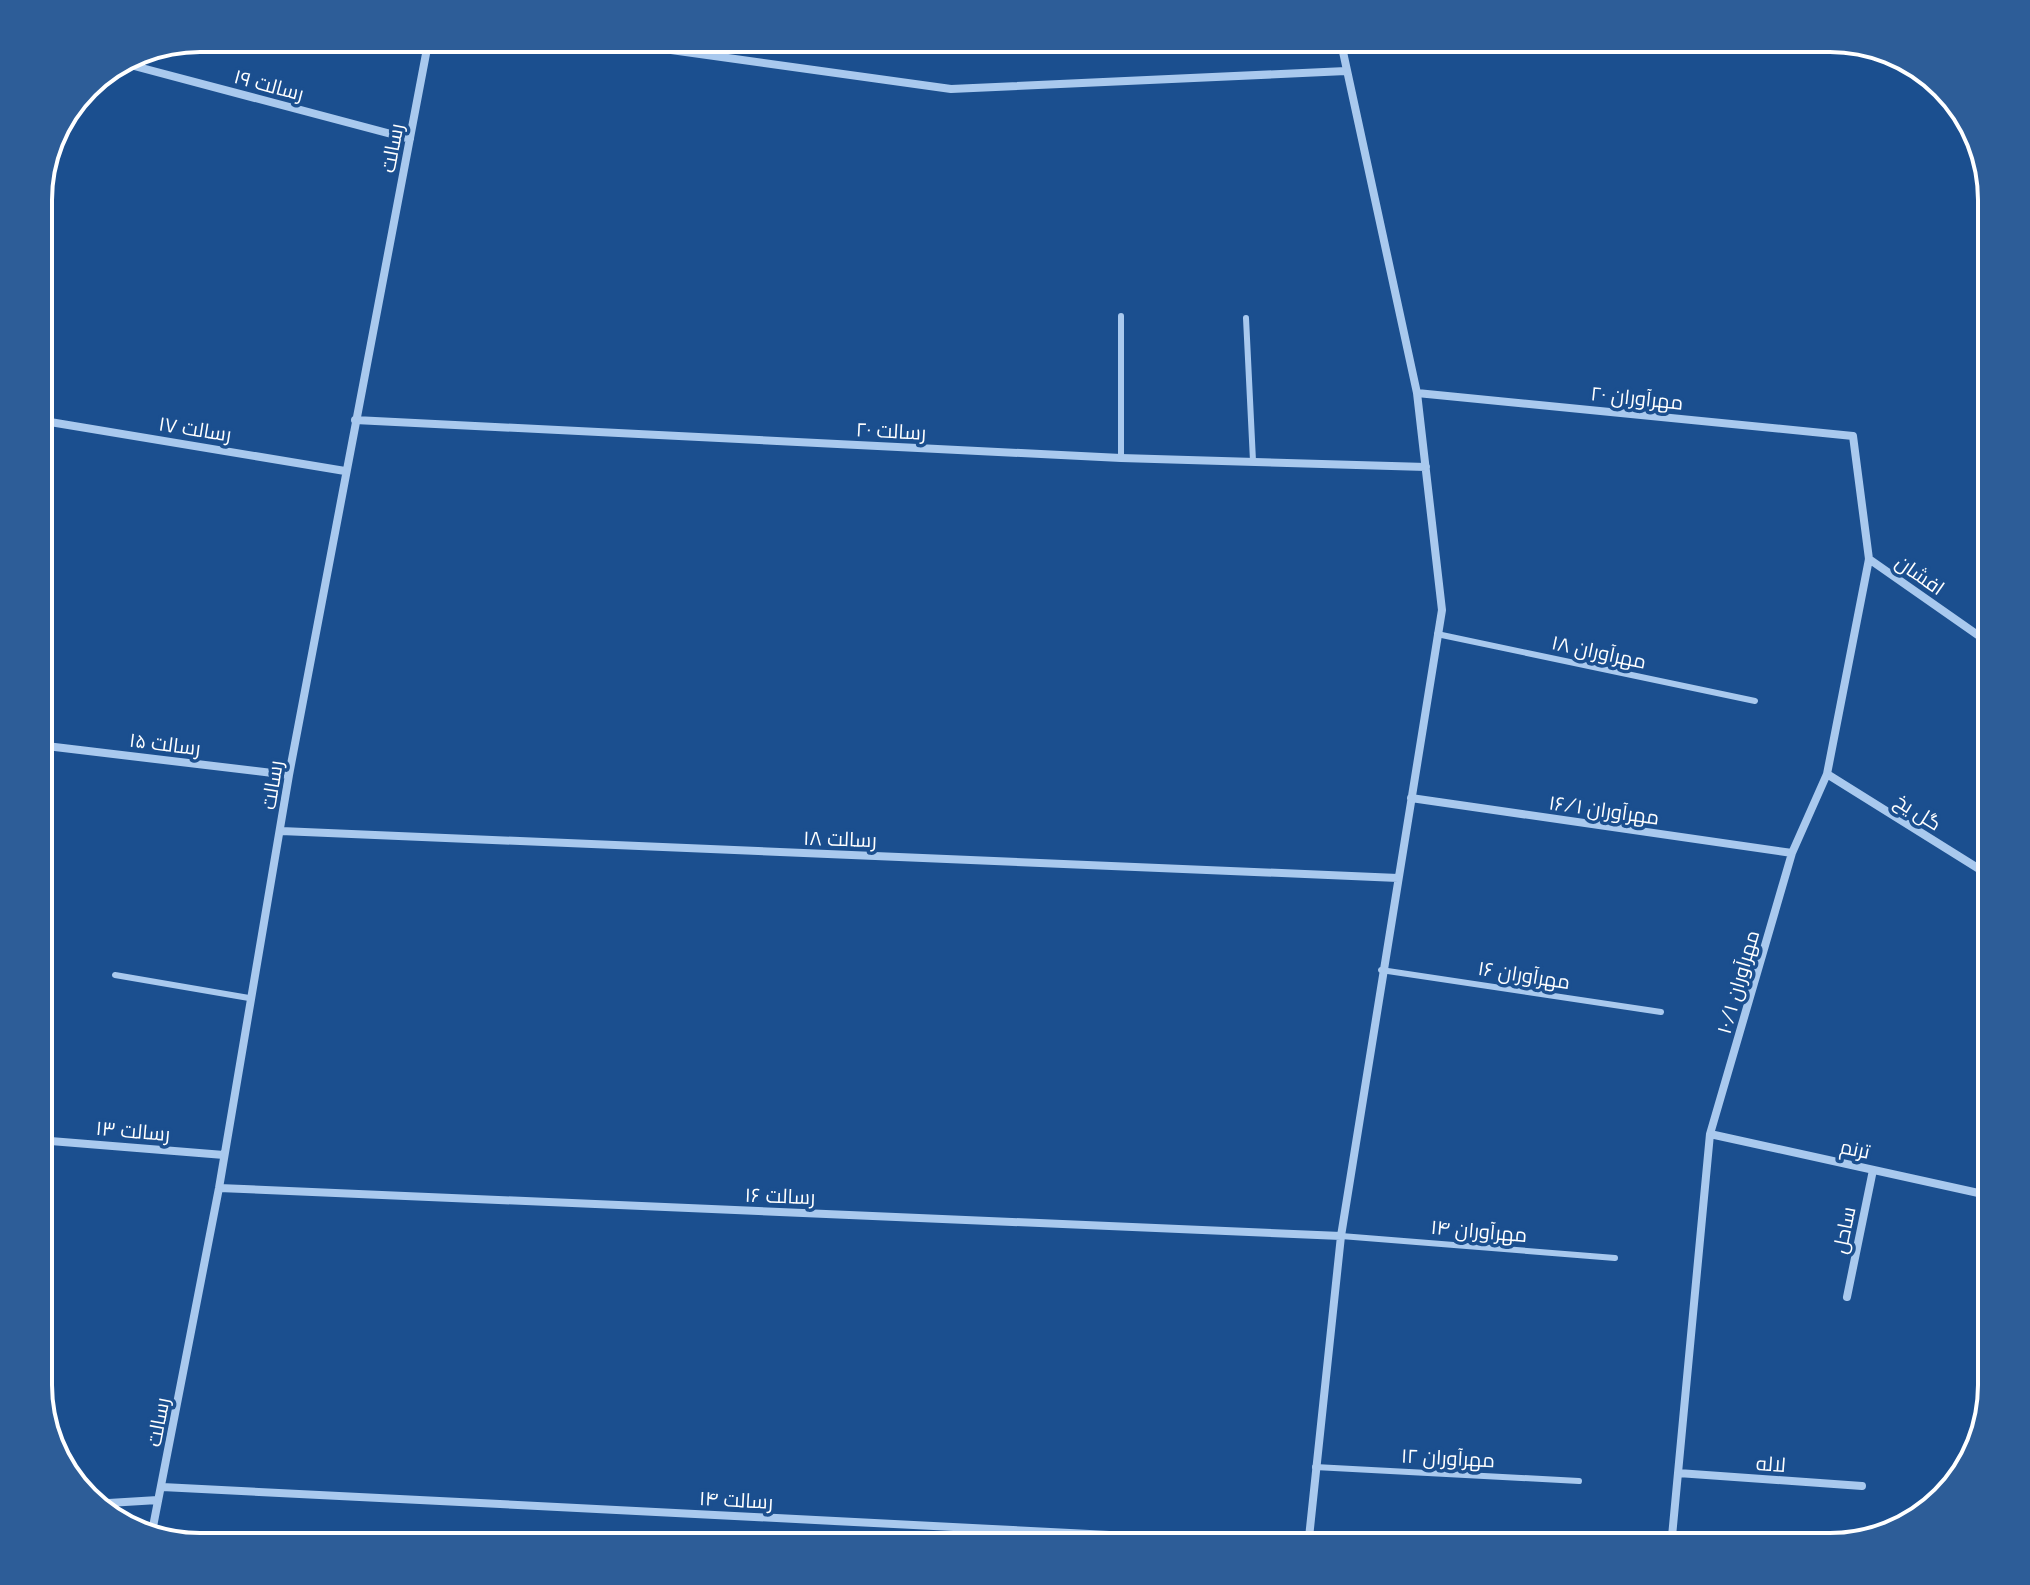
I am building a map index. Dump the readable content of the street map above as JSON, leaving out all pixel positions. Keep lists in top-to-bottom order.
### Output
{
  "streets": {
    "street": [
      "رسالت ۱۹",
      "رسالت",
      "مهرآوران ۲۰",
      "رسالت ۱۷",
      "رسالت ۲۰",
      "افشان",
      "رسالت ۱۵",
      "مهرآوران ۱۶/۱",
      "گل یخ",
      "رسالت ۱۸",
      "مهرآوران ۱۰/۱",
      "رسالت ۱۳",
      "ترنم",
      "رسالت ۱۶",
      "ساحل",
      "لاله",
      "رسالت ۱۴"
    ],
    "lane": [
      "مهرآوران ۱۸",
      "مهرآوران ۱۶",
      "۱۴ مهرآوران",
      "مهرآوران ۱۲"
    ]
  },
  "crossings": [
    ["رسالت ۱۹", "رسالت"],
    ["رسالت", "رسالت ۱۷"],
    ["رسالت", "رسالت ۲۰"],
    ["رسالت", "رسالت ۱۵"],
    ["رسالت", "رسالت ۱۸"],
    ["رسالت", "رسالت ۱۳"],
    ["رسالت", "رسالت ۱۶"],
    ["رسالت", "رسالت ۱۴"],
    ["مهرآوران ۲۰", "مهرآوران ۱۰/۱"],
    ["افشان", "مهرآوران ۱۰/۱"],
    ["مهرآوران ۱۶/۱", "مهرآوران ۱۰/۱"],
    ["گل یخ", "مهرآوران ۱۰/۱"],
    ["مهرآوران ۱۰/۱", "ترنم"],
    ["مهرآوران ۱۰/۱", "لاله"],
    ["ترنم", "ساحل"],
    ["رسالت ۱۶", "۱۴ مهرآوران"]
  ]
}
